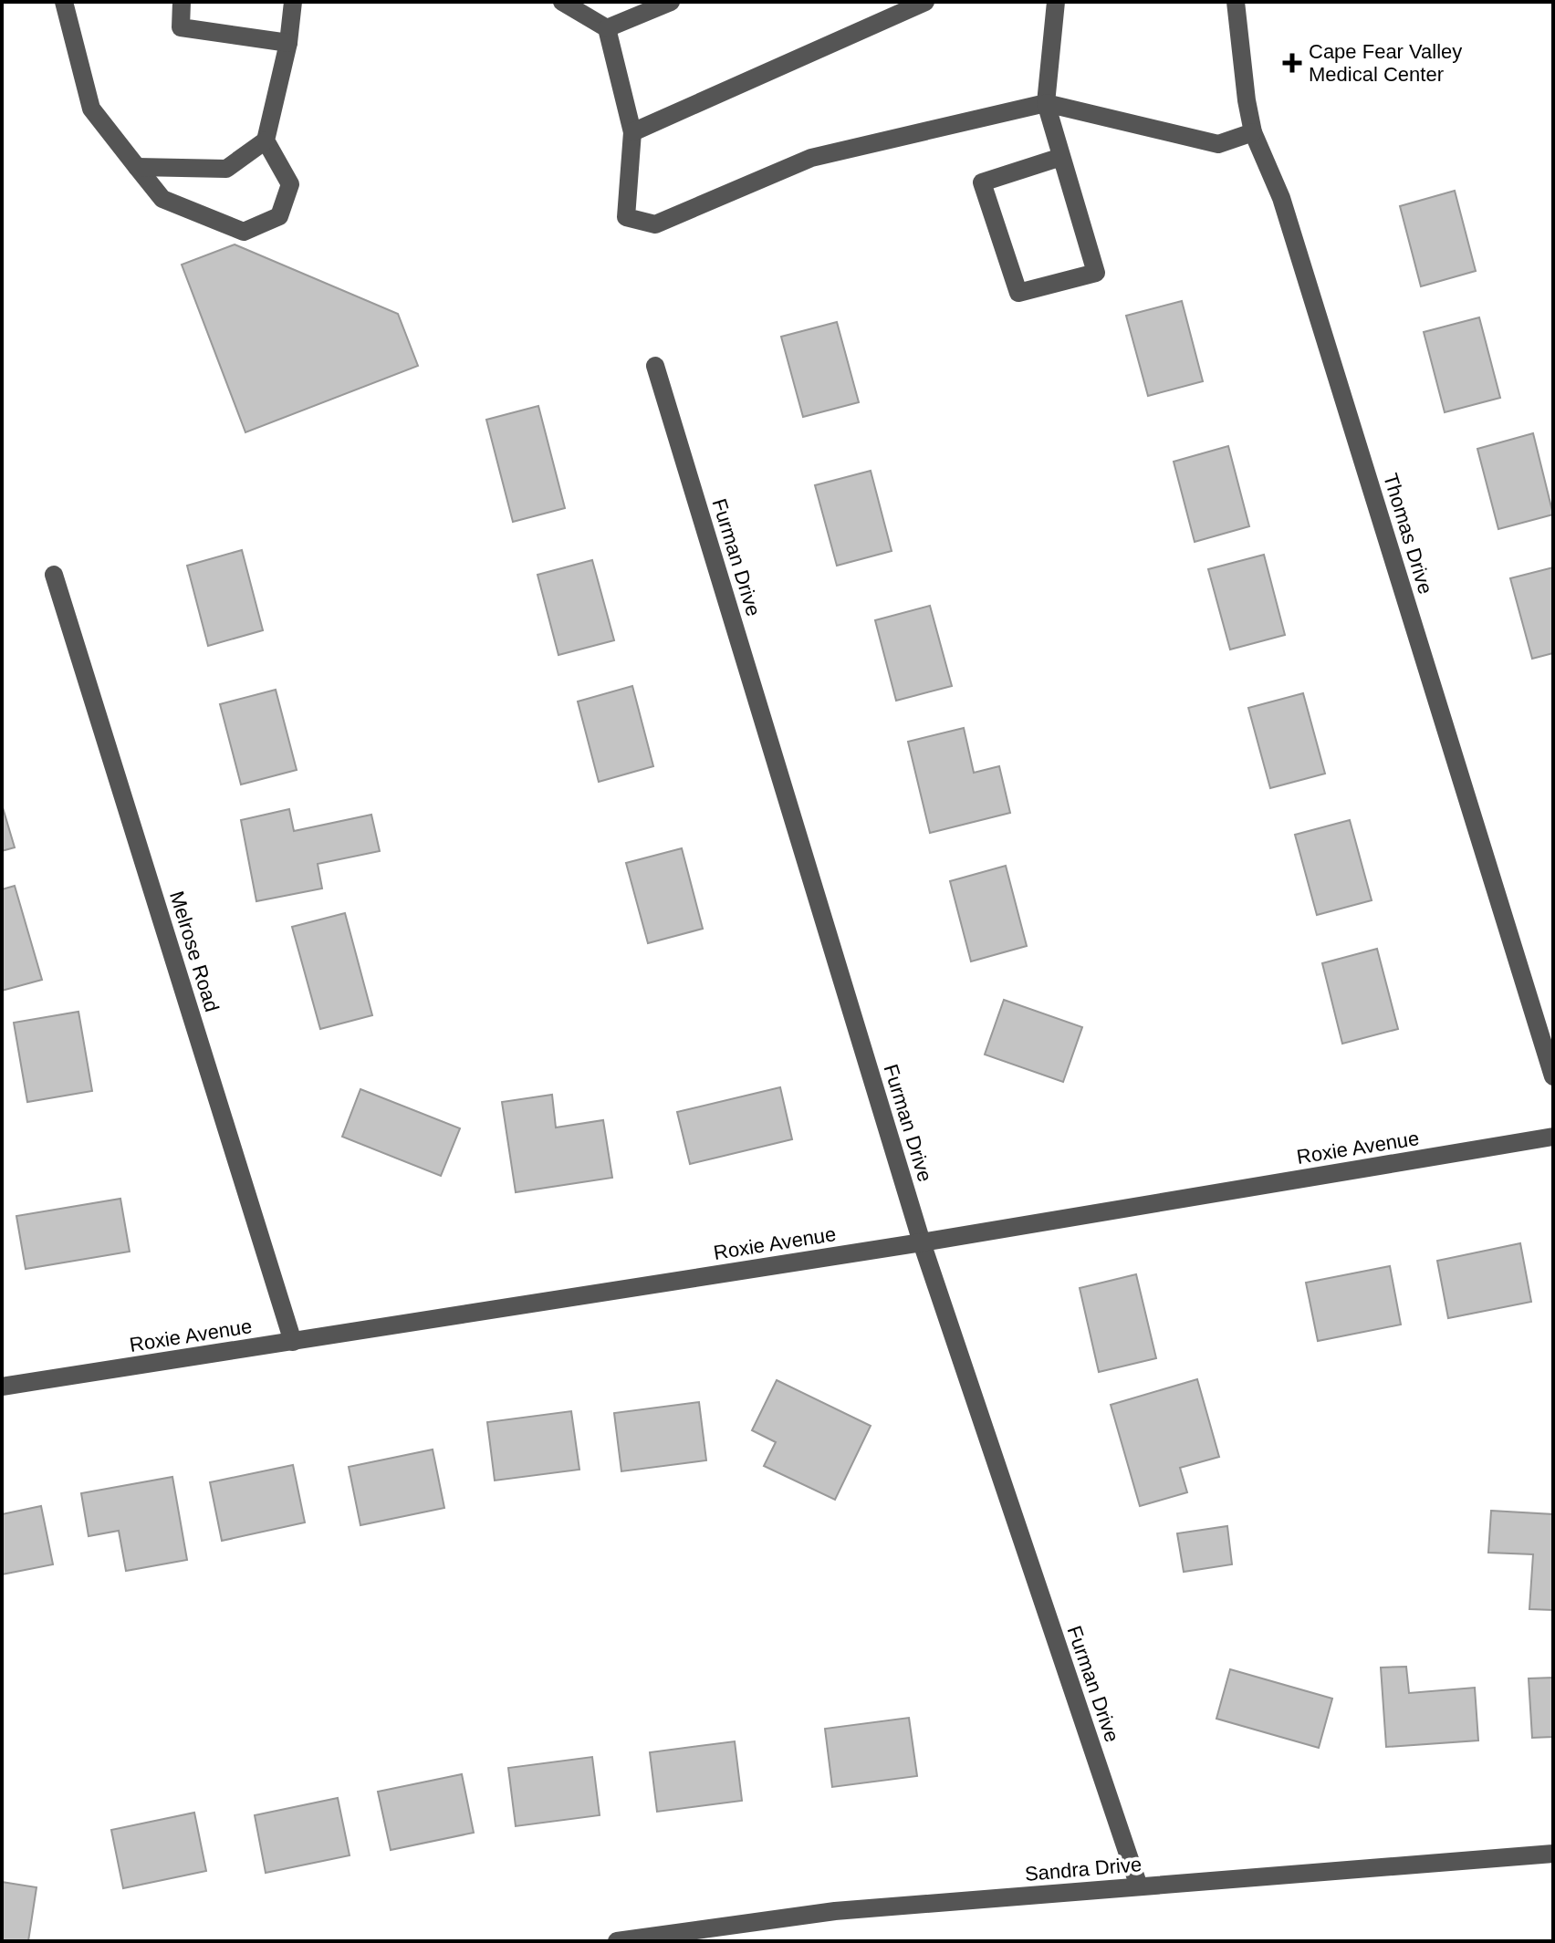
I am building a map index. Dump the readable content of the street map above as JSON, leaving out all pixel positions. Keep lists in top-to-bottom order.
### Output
{
  "streets": {
    "street": [
      "Thomas Drive",
      "Furman Drive",
      "Melrose Road",
      "Roxie Avenue",
      "Sandra Drive"
    ]
  },
  "crossings": [
    ["Furman Drive", "Roxie Avenue"],
    ["Furman Drive", "Sandra Drive"],
    ["Melrose Road", "Roxie Avenue"]
  ],
  "places": {
    "health": ["Cape Fear Valley Medical Center"]
  }
}
